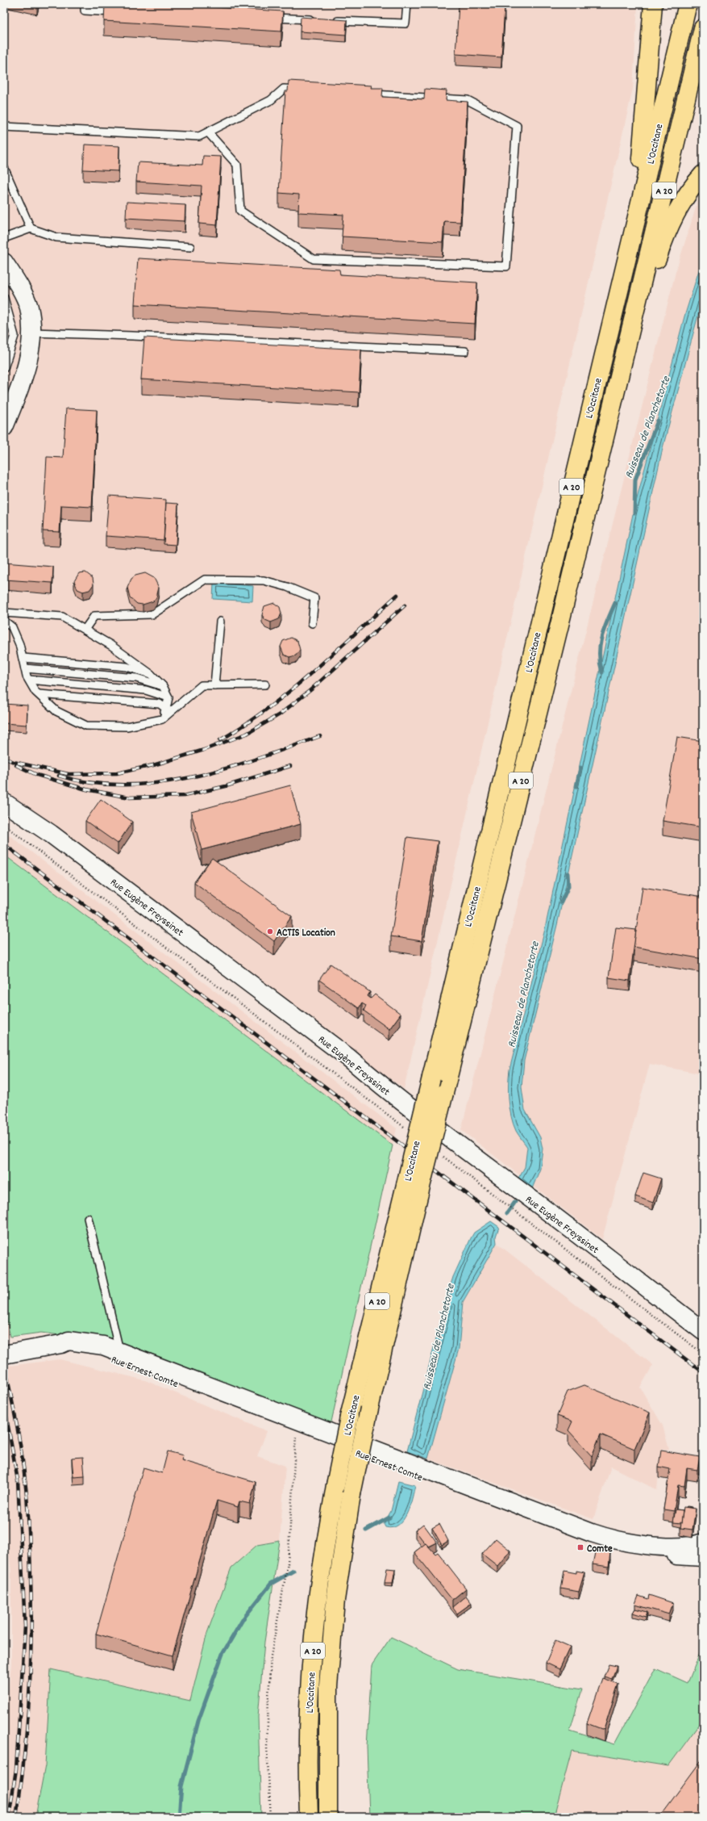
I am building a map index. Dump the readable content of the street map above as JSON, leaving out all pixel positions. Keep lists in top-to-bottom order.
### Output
{
  "streets": {
    "highway": ["L'Occitane", "A 20"],
    "street": ["Rue Eugène Freyssinet", "Rue Ernest Comte"]
  },
  "water": ["Ruisseau de Planchetorte"],
  "places": {
    "other": ["ACTIS Location"],
    "transit": ["Comte"]
  }
}
